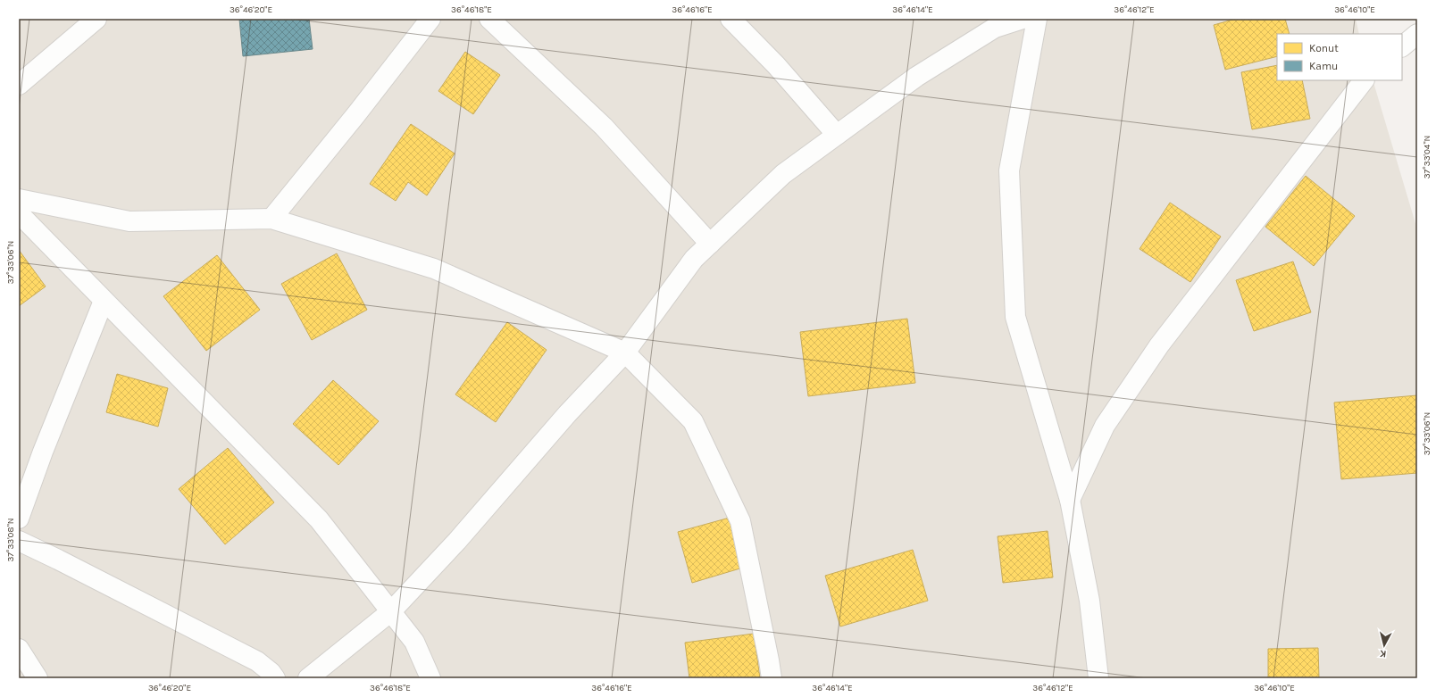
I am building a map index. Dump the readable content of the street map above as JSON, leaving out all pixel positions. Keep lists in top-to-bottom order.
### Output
{
  "legend": ["Konut", "Kamu"],
  "north": "bottom",
  "coordinates": [
    "36°46'20\"E",
    "36°46'18\"E",
    "36°46'16\"E",
    "36°46'14\"E",
    "36°46'12\"E",
    "36°46'10\"E",
    "37°33'04\"N",
    "37°33'06\"N",
    "37°33'08\"N"
  ]
}
